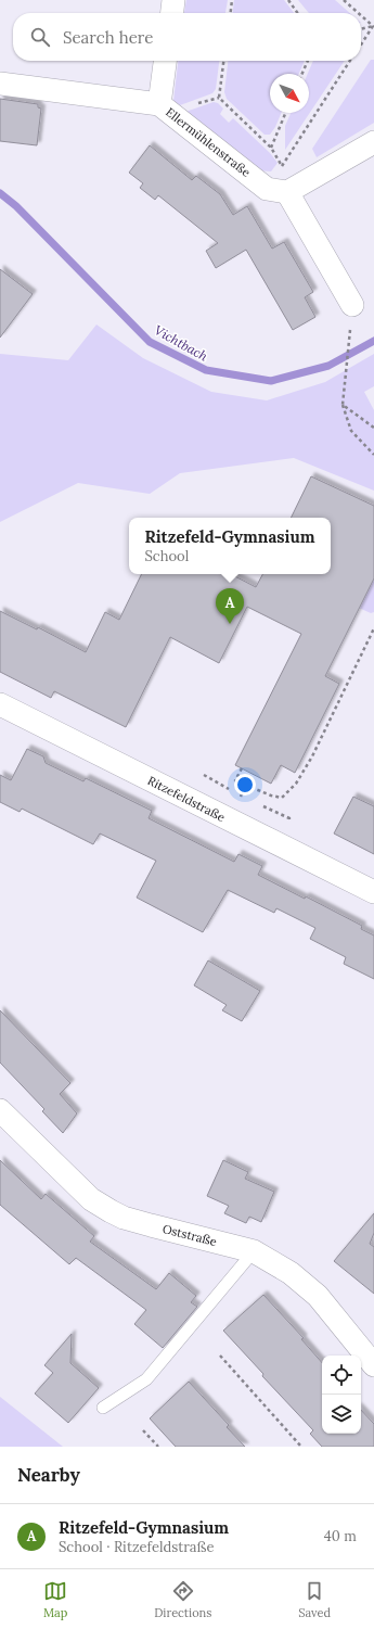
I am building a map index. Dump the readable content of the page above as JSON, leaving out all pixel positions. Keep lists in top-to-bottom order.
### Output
{
  "streets": {
    "street": ["Ellermühlenstraße", "Ritzefeldstraße", "Oststraße"]
  },
  "water": ["Vichtbach"],
  "north": "bottom right",
  "page": {
    "search": "Search here",
    "popup": ["Ritzefeld-Gymnasium", "School"],
    "pins": "A",
    "heading": "Nearby",
    "list": [
      {
        "mark": "A",
        "name": "Ritzefeld-Gymnasium",
        "note": "School · Ritzefeldstraße",
        "value": "40 m"
      }
    ],
    "nav": ["Map", "Directions", "Saved"]
  }
}
